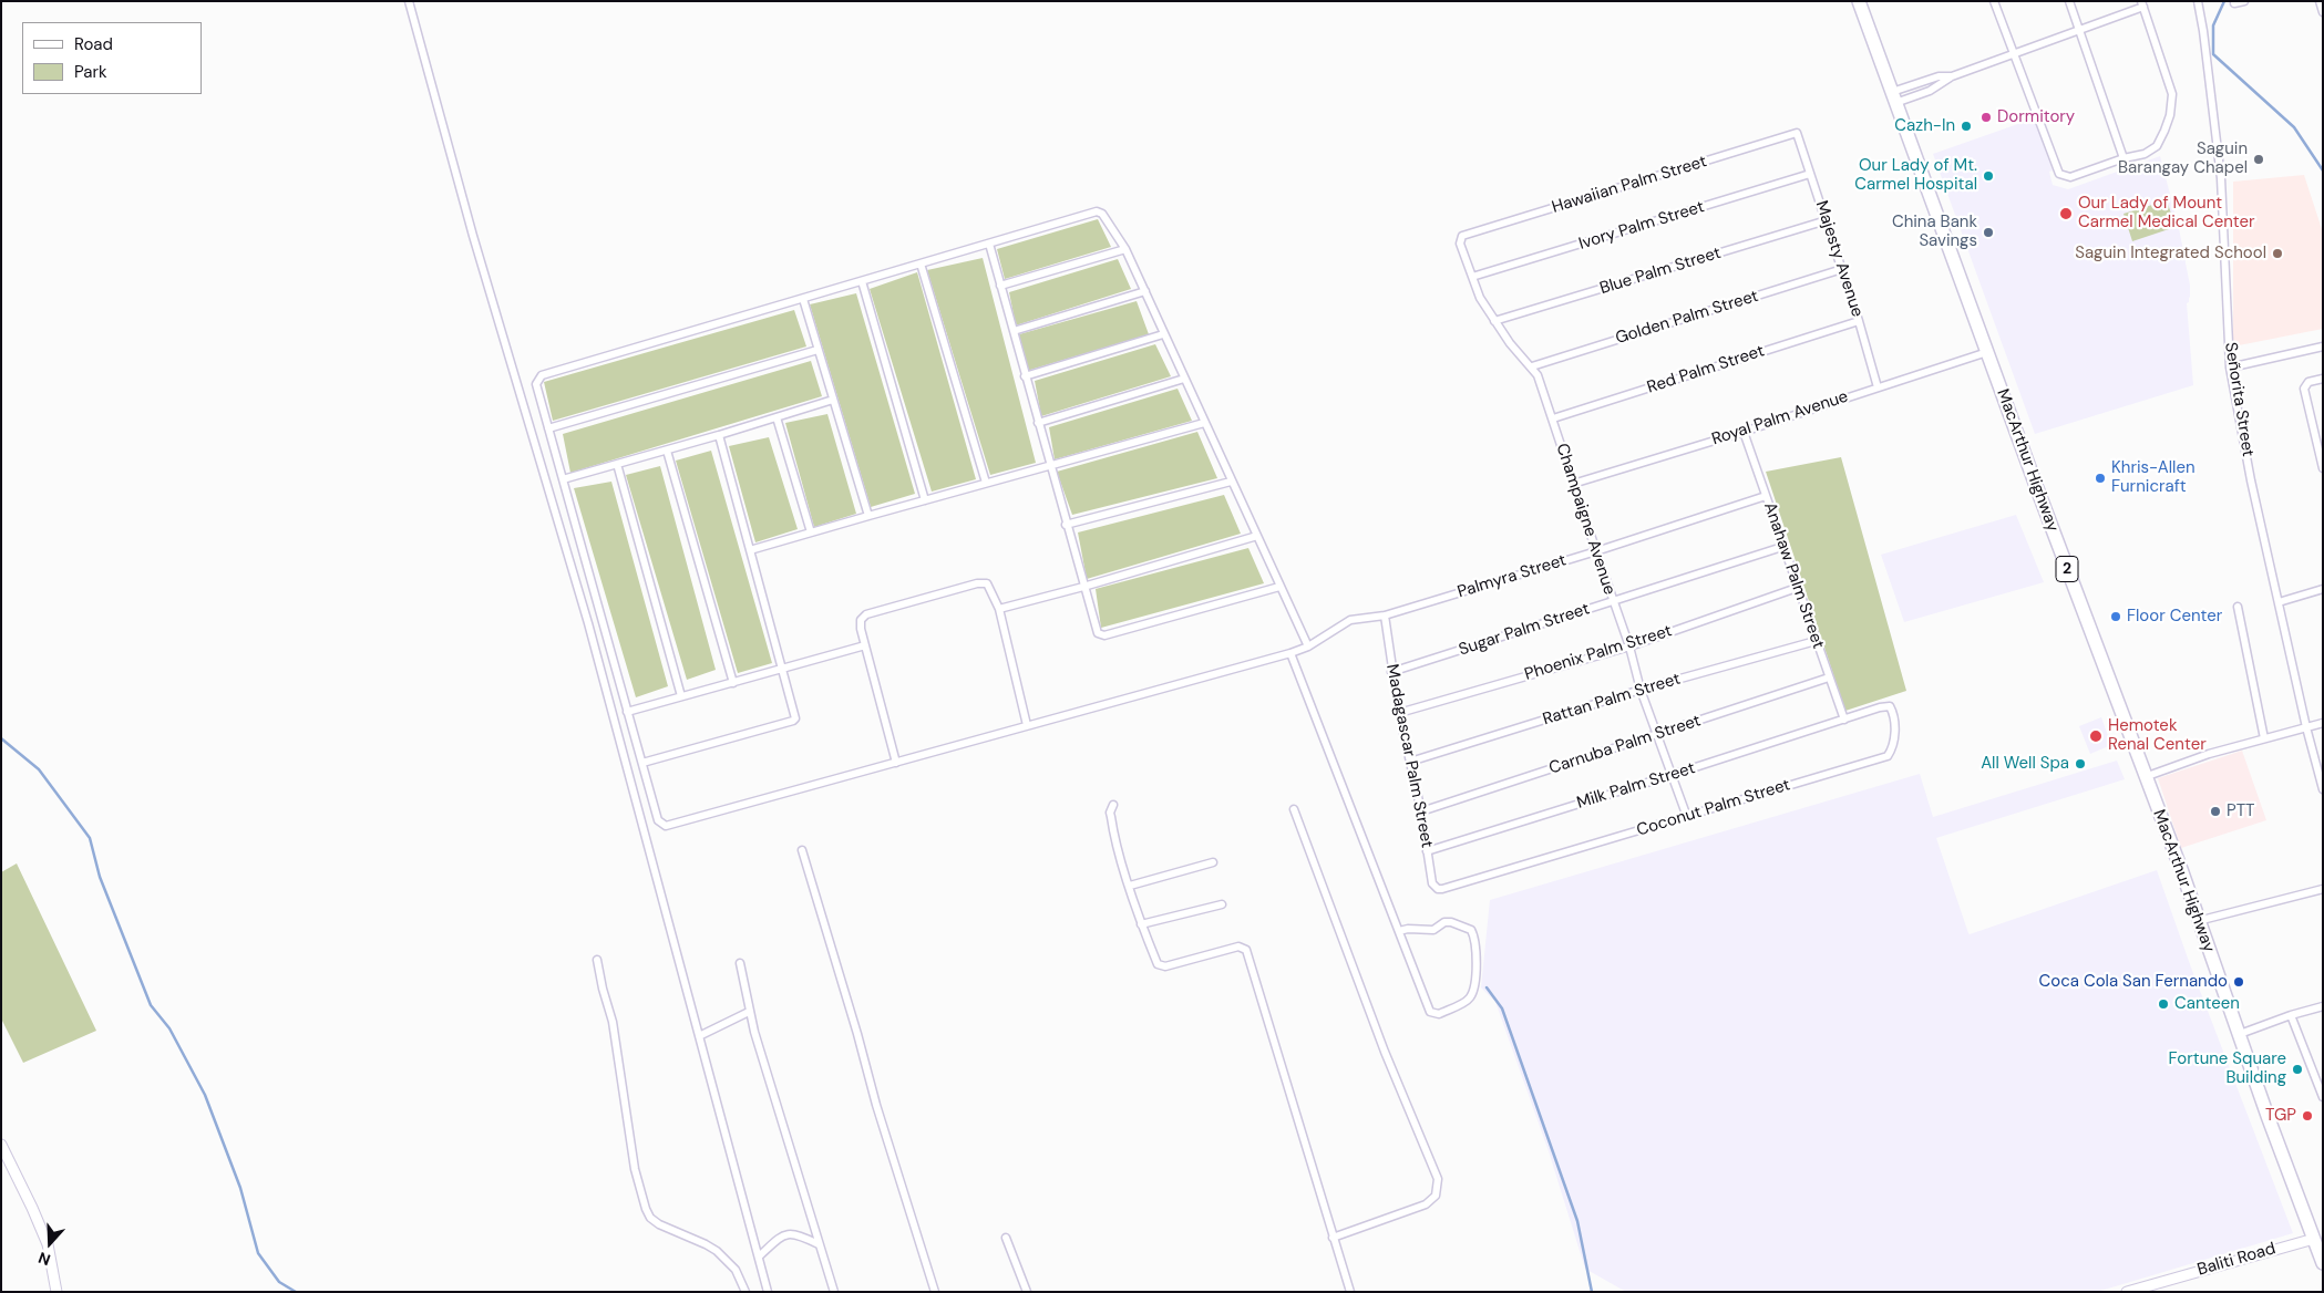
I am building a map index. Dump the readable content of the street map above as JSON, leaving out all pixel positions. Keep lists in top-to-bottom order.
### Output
{
  "streets": {
    "highway": ["MacArthur Highway", "2"],
    "main road": ["Baliti Road"],
    "street": [
      "Hawaiian Palm Street",
      "Ivory Palm Street",
      "Majesty Avenue",
      "Blue Palm Street",
      "Golden Palm Street",
      "Red Palm Street",
      "Señorita Street",
      "Royal Palm Avenue",
      "Champaigne Avenue",
      "Anahaw Palm Street",
      "Palmyra Street",
      "Sugar Palm Street",
      "Phoenix Palm Street",
      "Rattan Palm Street",
      "Carnuba Palm Street",
      "Madagascar Palm Street",
      "Milk Palm Street",
      "Coconut Palm Street"
    ]
  },
  "crossings": [
    ["Hawaiian Palm Street", "Majesty Avenue"],
    ["Hawaiian Palm Street", "Champaigne Avenue"],
    ["Ivory Palm Street", "Majesty Avenue"],
    ["Ivory Palm Street", "Champaigne Avenue"],
    ["Majesty Avenue", "Blue Palm Street"],
    ["Majesty Avenue", "Golden Palm Street"],
    ["Majesty Avenue", "Red Palm Street"],
    ["Majesty Avenue", "Royal Palm Avenue"],
    ["Blue Palm Street", "Champaigne Avenue"],
    ["Golden Palm Street", "Champaigne Avenue"],
    ["Red Palm Street", "Champaigne Avenue"],
    ["Royal Palm Avenue", "MacArthur Highway"],
    ["Royal Palm Avenue", "Champaigne Avenue"],
    ["Royal Palm Avenue", "Anahaw Palm Street"],
    ["MacArthur Highway", "Baliti Road"],
    ["Champaigne Avenue", "Palmyra Street"],
    ["Champaigne Avenue", "Sugar Palm Street"],
    ["Champaigne Avenue", "Phoenix Palm Street"],
    ["Champaigne Avenue", "Rattan Palm Street"],
    ["Champaigne Avenue", "Carnuba Palm Street"],
    ["Champaigne Avenue", "Milk Palm Street"],
    ["Champaigne Avenue", "Coconut Palm Street"],
    ["Anahaw Palm Street", "Palmyra Street"],
    ["Anahaw Palm Street", "Sugar Palm Street"],
    ["Anahaw Palm Street", "Phoenix Palm Street"],
    ["Anahaw Palm Street", "Rattan Palm Street"],
    ["Anahaw Palm Street", "Carnuba Palm Street"],
    ["Anahaw Palm Street", "Milk Palm Street"],
    ["Anahaw Palm Street", "Coconut Palm Street"],
    ["Palmyra Street", "Madagascar Palm Street"],
    ["Sugar Palm Street", "Madagascar Palm Street"],
    ["Phoenix Palm Street", "Madagascar Palm Street"],
    ["Rattan Palm Street", "Madagascar Palm Street"],
    ["Carnuba Palm Street", "Madagascar Palm Street"],
    ["Madagascar Palm Street", "Milk Palm Street"],
    ["Madagascar Palm Street", "Coconut Palm Street"],
    ["Milk Palm Street", "Coconut Palm Street"]
  ],
  "places": [
    "Dormitory",
    "Cazh-In",
    "Saguin Barangay Chapel",
    "Our Lady of Mt. Carmel Hospital",
    "Our Lady of Mount Carmel Medical Center",
    "China Bank Savings",
    "Saguin Integrated School",
    "Khris-Allen Furnicraft",
    "Floor Center",
    "Hemotek Renal Center",
    "All Well Spa",
    "PTT",
    "Coca Cola San Fernando",
    "Canteen",
    "Fortune Square Building",
    "TGP"
  ],
  "legend": ["Road", "Park"],
  "north": "bottom"
}
